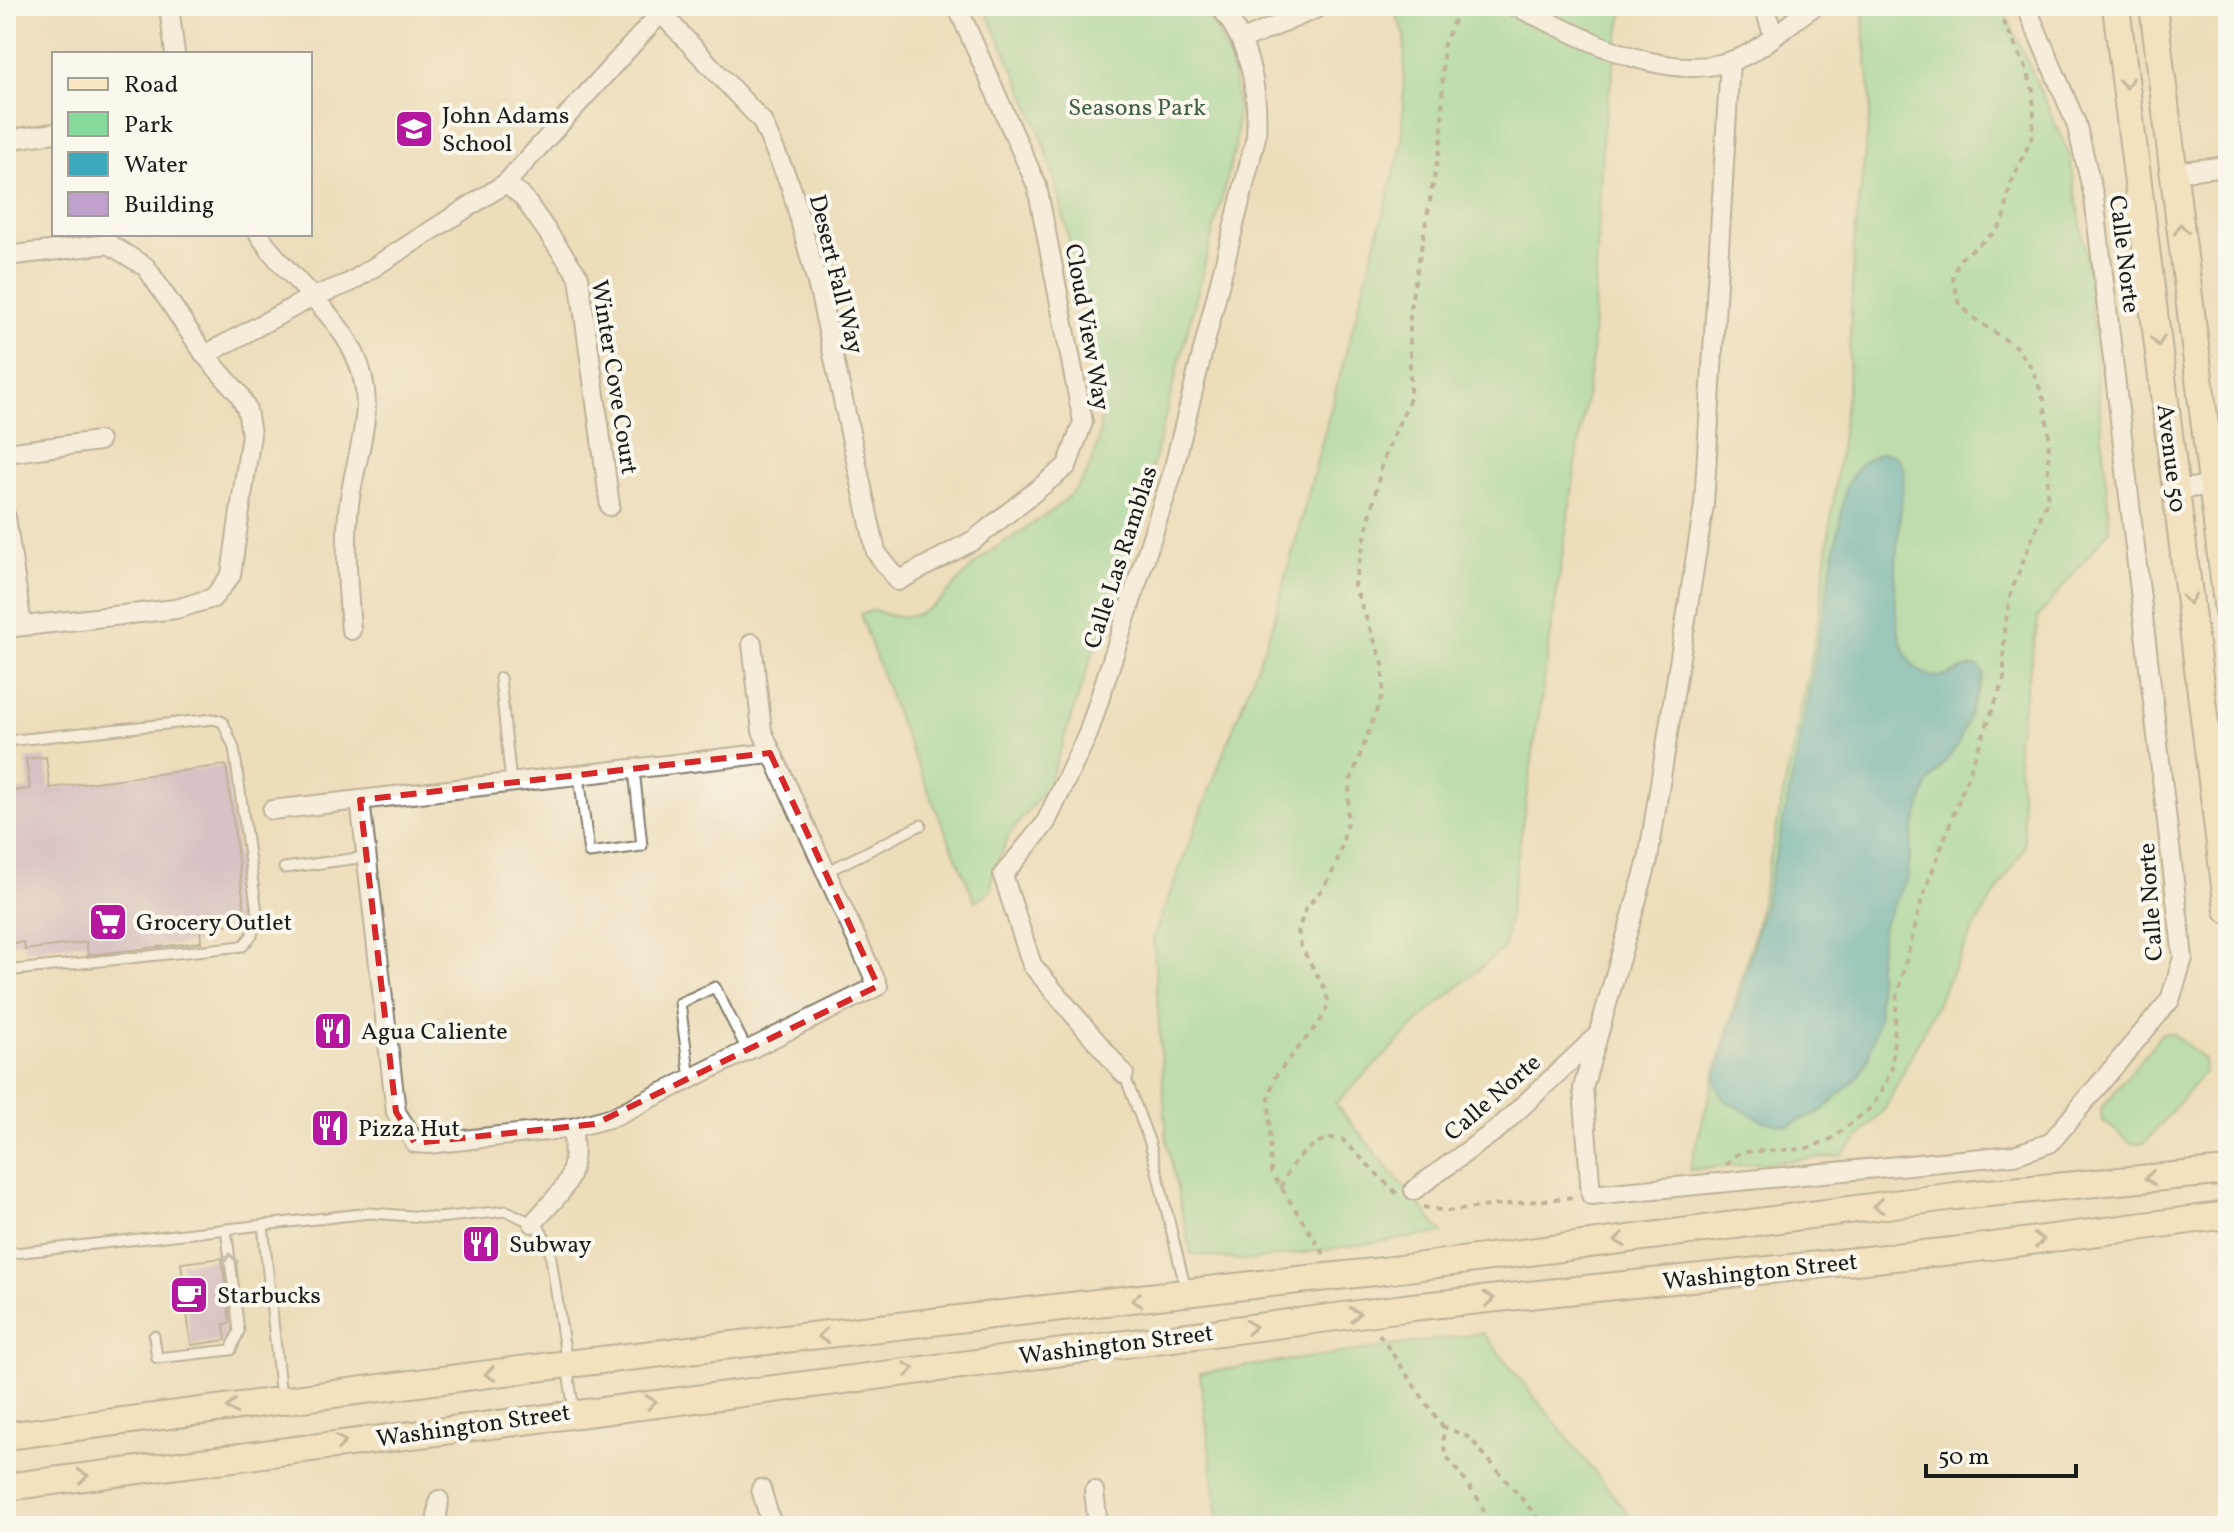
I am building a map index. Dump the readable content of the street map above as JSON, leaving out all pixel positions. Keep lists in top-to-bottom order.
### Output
{
  "streets": {
    "main road": ["Avenue 50", "Washington Street"],
    "street": [
      "Calle Norte",
      "Desert Fall Way",
      "Cloud View Way",
      "Winter Cove Court",
      "Calle Las Ramblas"
    ]
  },
  "crossings": [
    ["Desert Fall Way", "Cloud View Way"]
  ],
  "parks": ["Seasons Park"],
  "places": {
    "school or university": ["John Adams School"],
    "supermarket": ["Grocery Outlet"],
    "restaurant": ["Agua Caliente", "Pizza Hut", "Subway"],
    "cafe": ["Starbucks"]
  },
  "legend": [
    "Road",
    "Park",
    "Water",
    "Building"
  ],
  "scale_bar": "50 m"
}
